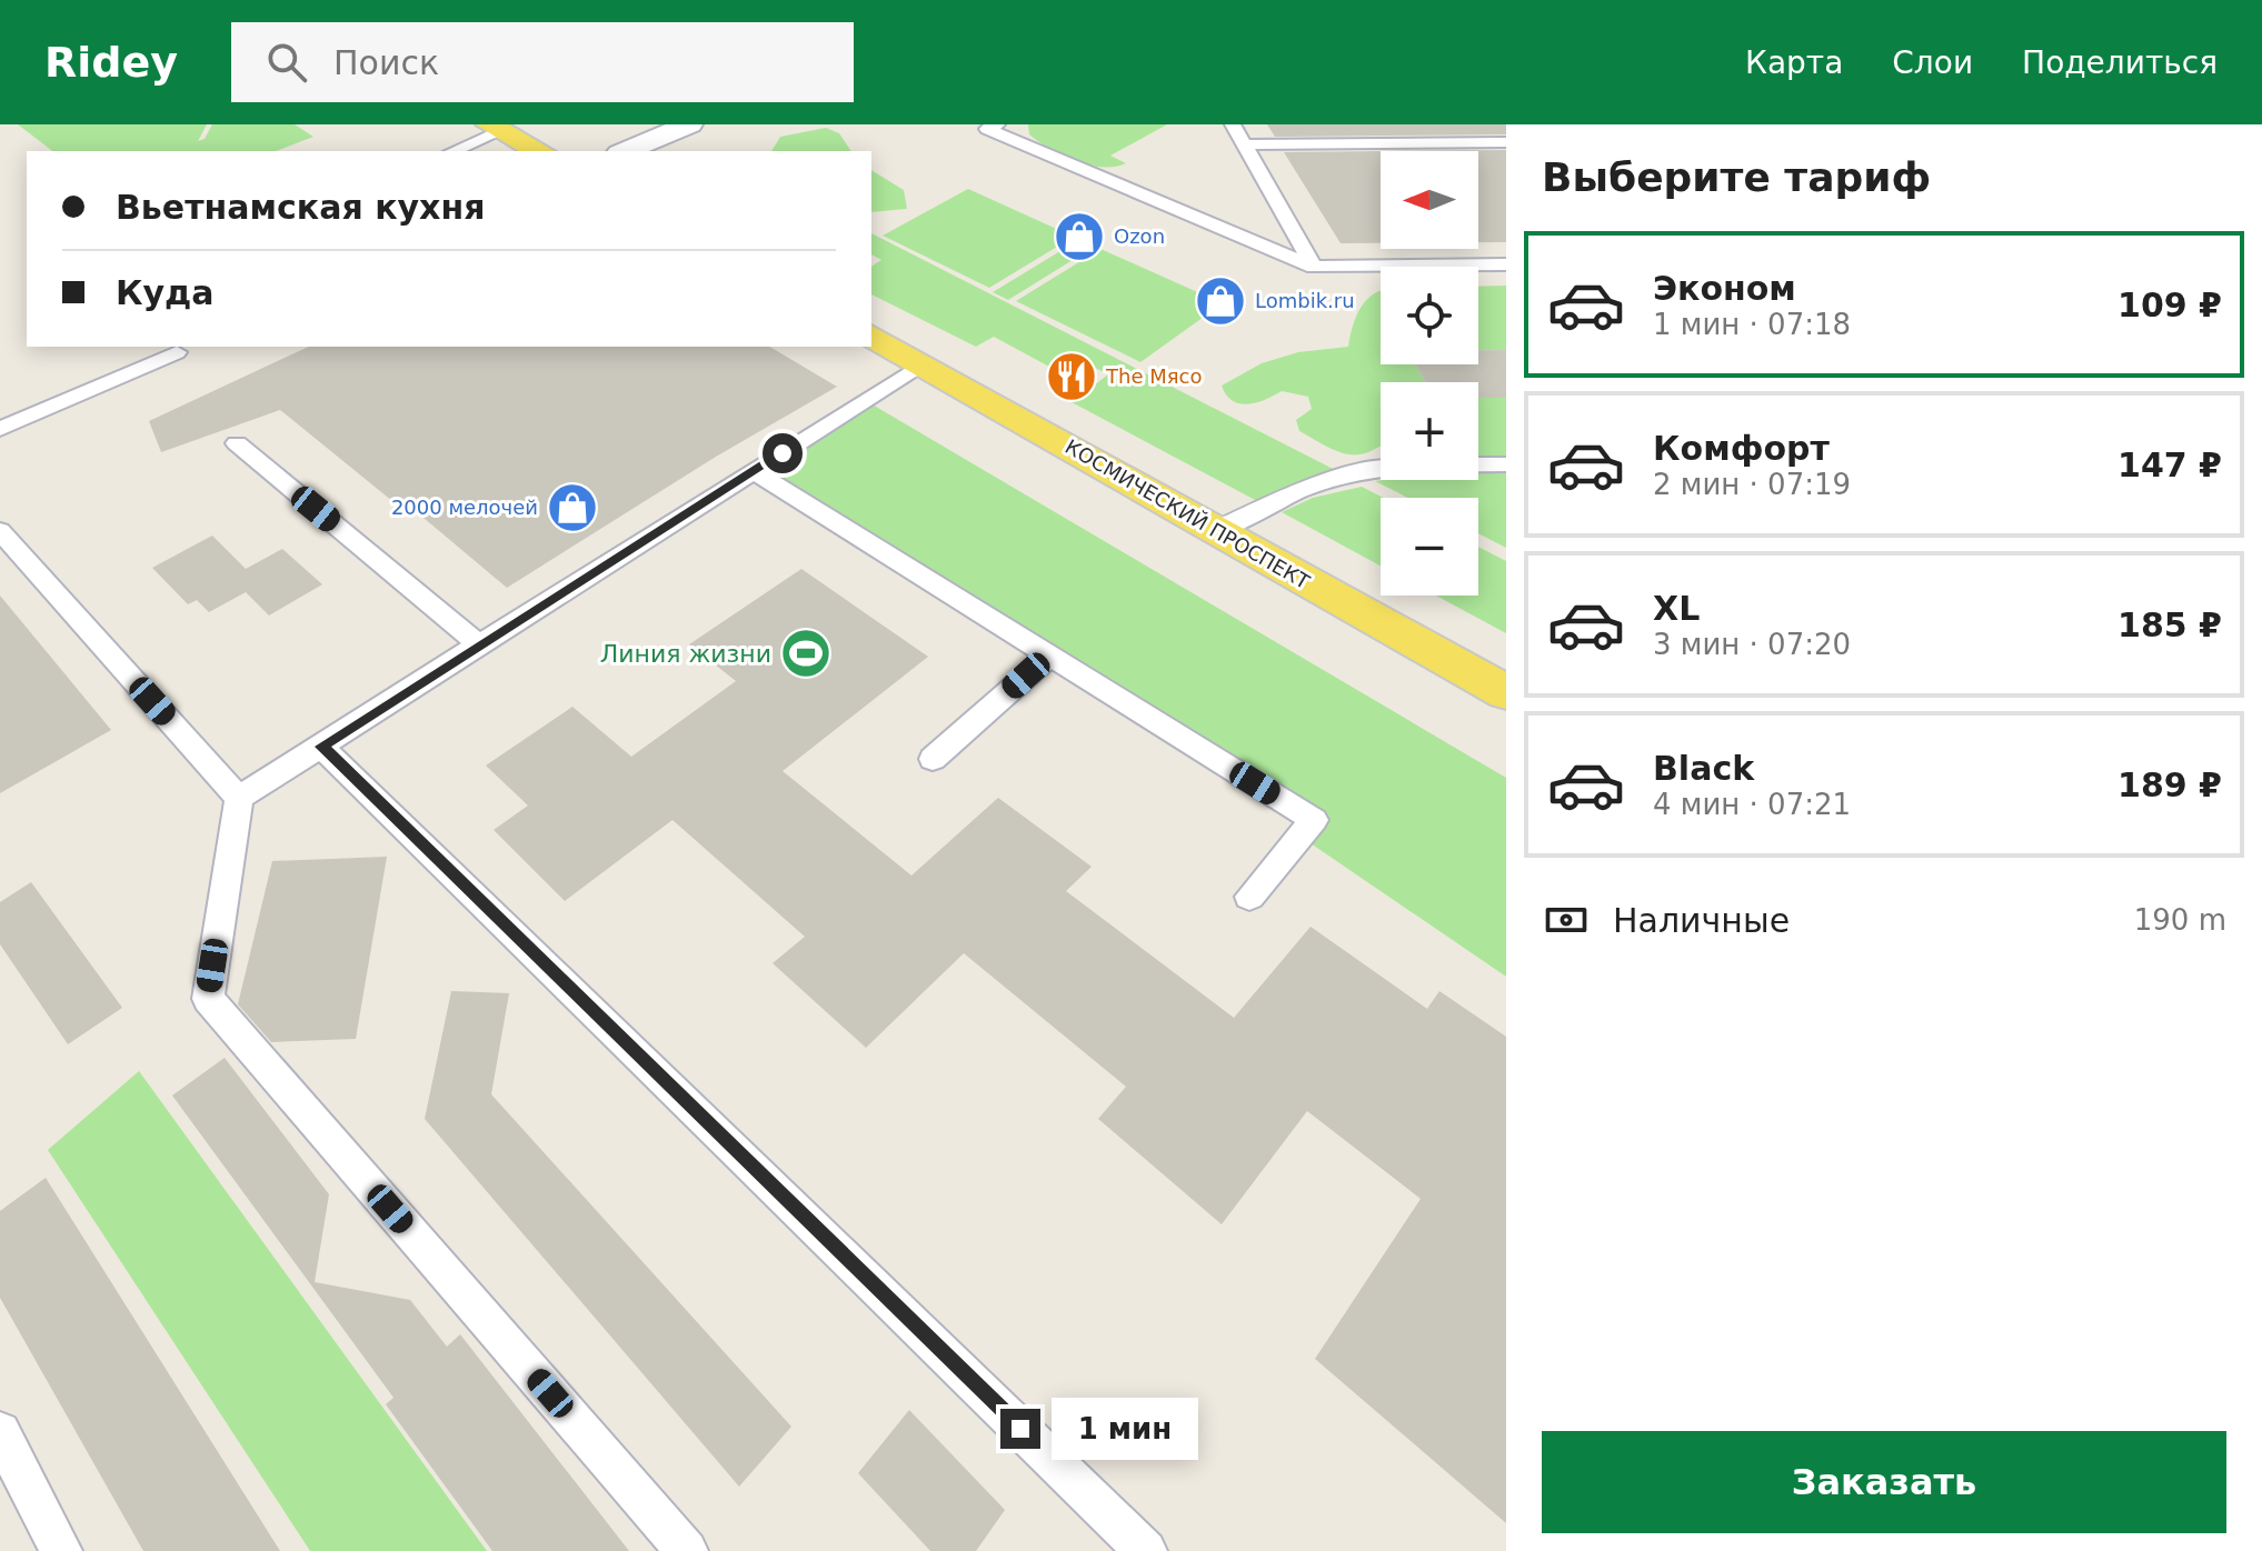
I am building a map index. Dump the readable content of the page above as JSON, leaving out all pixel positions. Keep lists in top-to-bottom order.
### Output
{
  "streets": {
    "main road": ["КОСМИЧЕСКИЙ ПРОСПЕКТ"]
  },
  "places": {
    "shop": ["Ozon", "Lombik.ru", "2000 мелочей"],
    "restaurant": ["The Мясо"],
    "sports": ["Линия жизни"]
  },
  "north": "left",
  "page": {
    "header": "Ridey",
    "search": "Поиск",
    "nav": ["Карта", "Слои", "Поделиться"],
    "heading": "Выберите тариф",
    "map_buttons": ["+", "−"],
    "banner": ["Вьетнамская кухня", "Куда"],
    "list": [
      {
        "name": "Эконом",
        "note": "1 мин · 07:18",
        "value": "109 ₽"
      },
      {
        "name": "Комфорт",
        "note": "2 мин · 07:19",
        "value": "147 ₽"
      },
      {
        "name": "XL",
        "note": "3 мин · 07:20",
        "value": "185 ₽"
      },
      {
        "name": "Black",
        "note": "4 мин · 07:21",
        "value": "189 ₽"
      }
    ],
    "pay": ["Наличные", "190 m"],
    "bubble": "1 мин",
    "buttons": "Заказать"
  }
}
